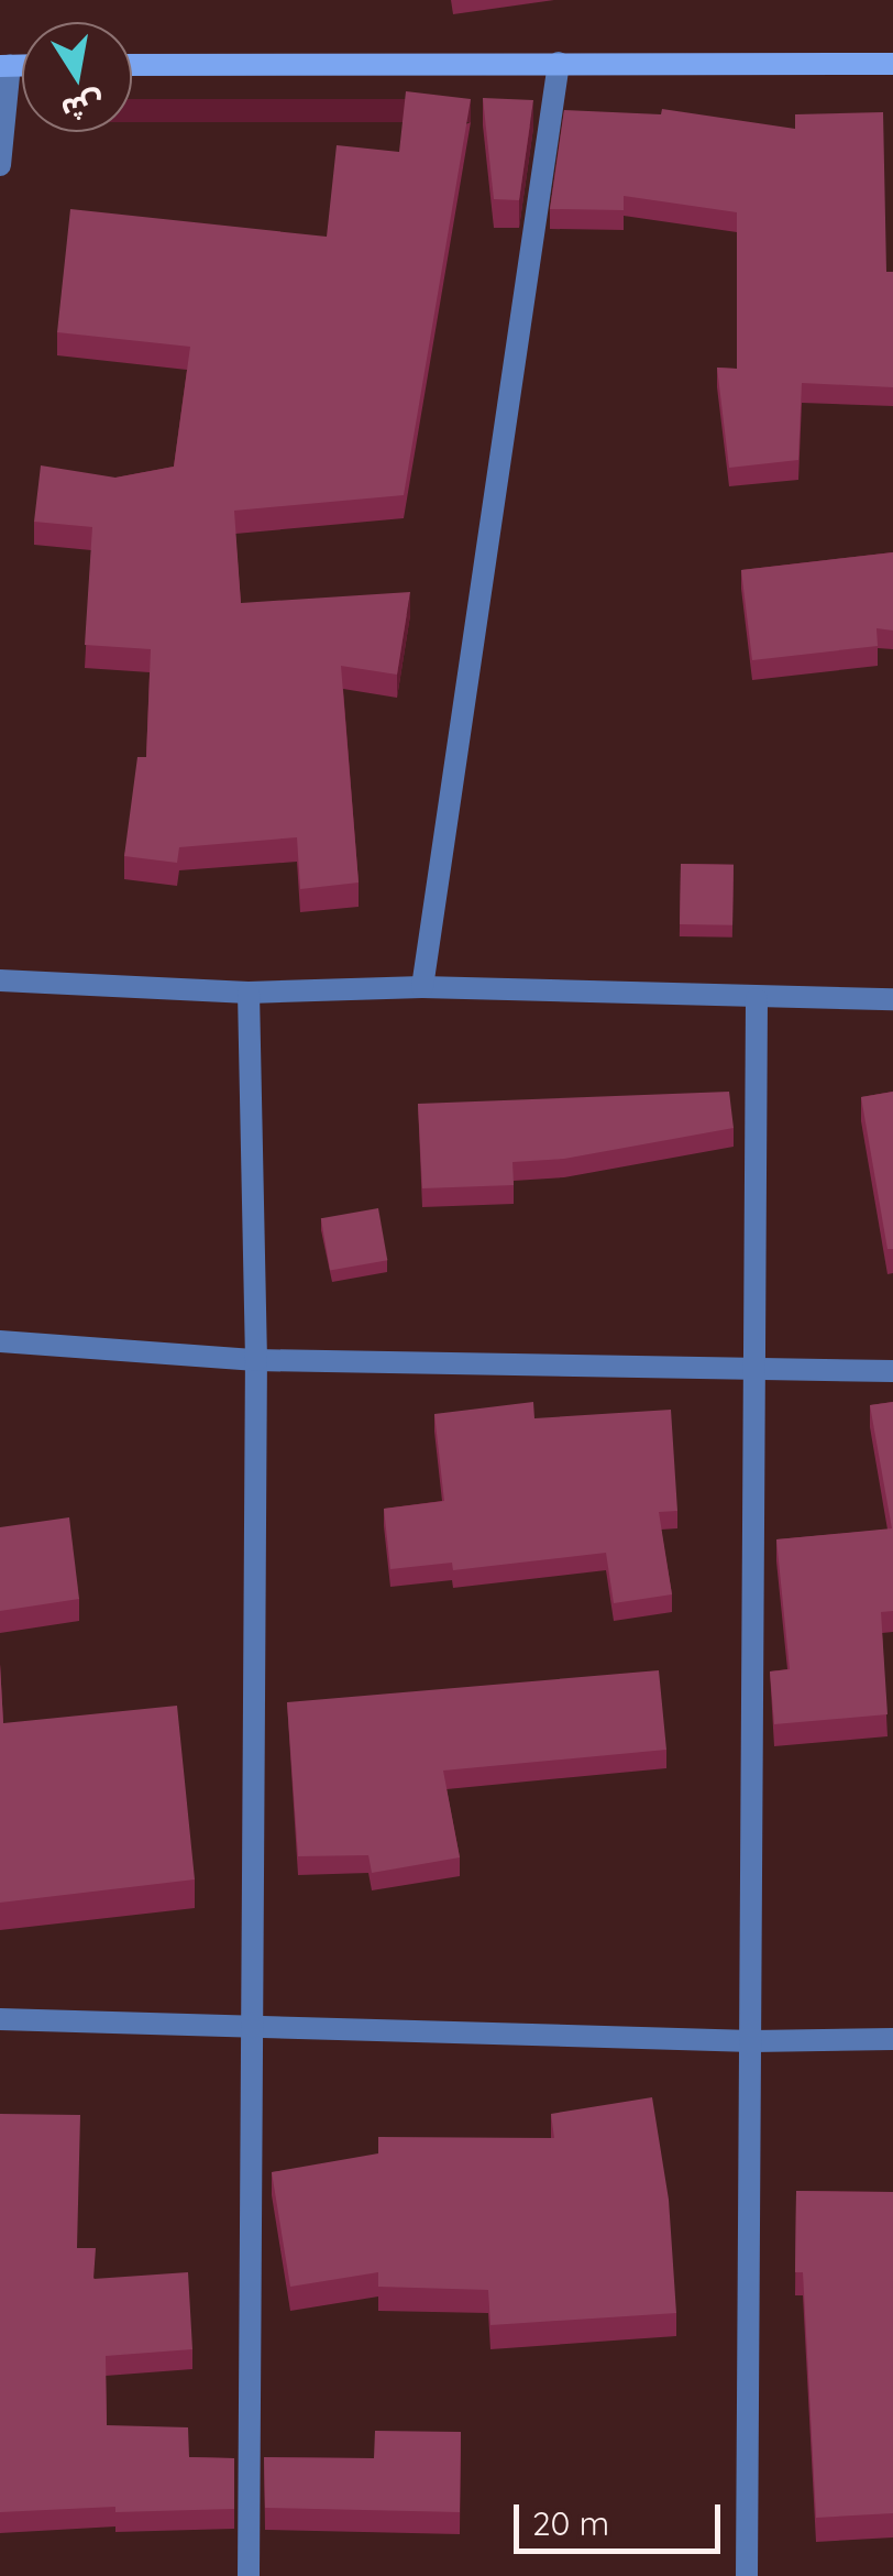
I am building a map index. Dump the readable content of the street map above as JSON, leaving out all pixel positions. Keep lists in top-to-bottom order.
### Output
{
  "scale_bar": "20 m",
  "north": "bottom"
}
